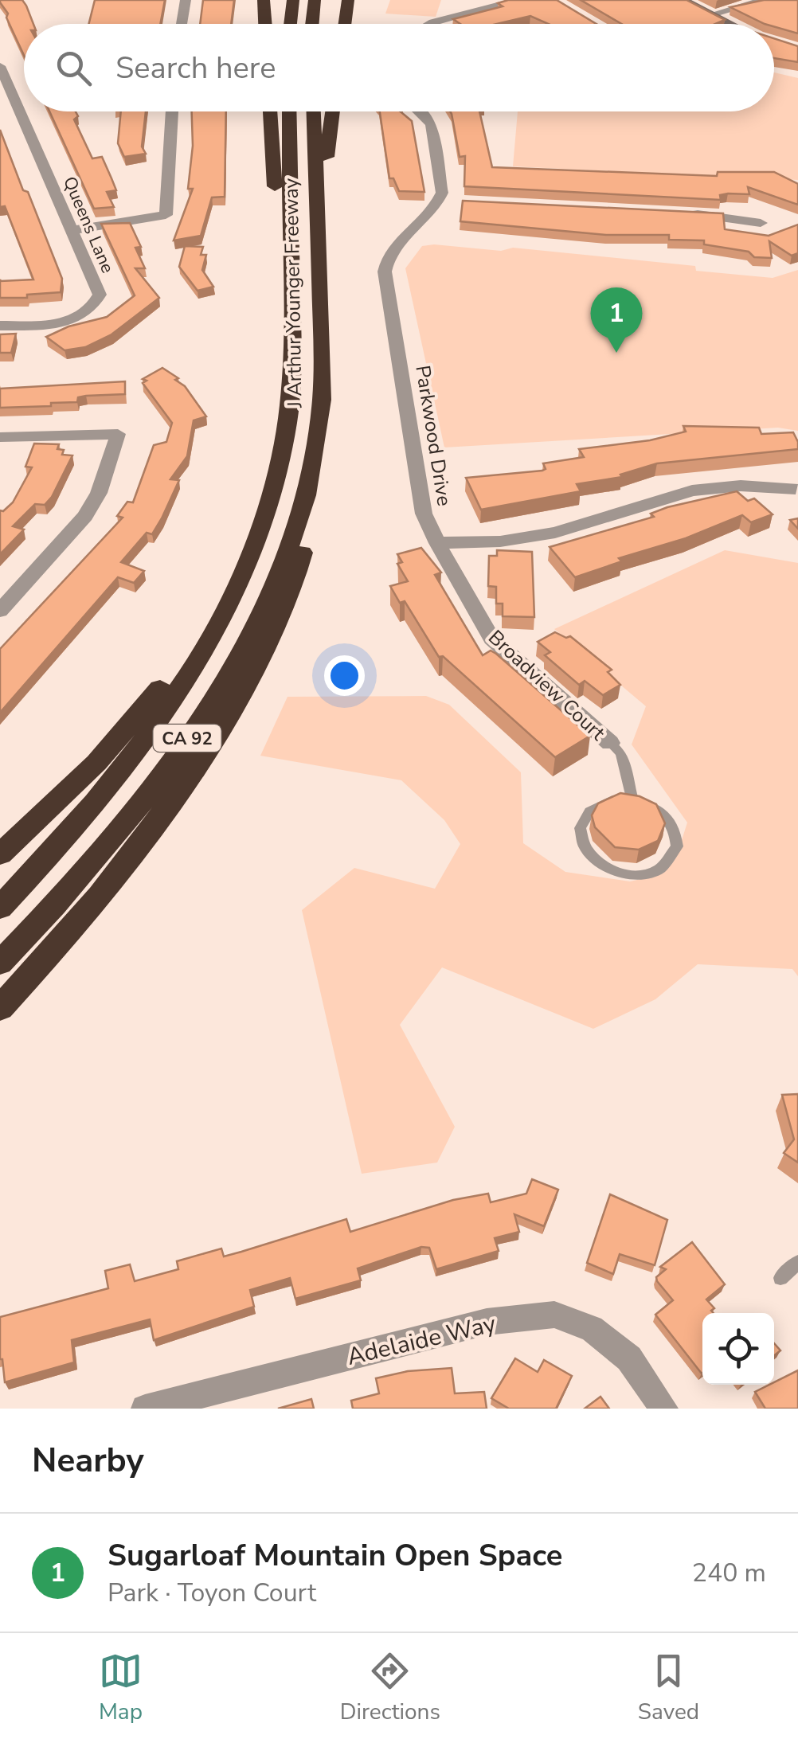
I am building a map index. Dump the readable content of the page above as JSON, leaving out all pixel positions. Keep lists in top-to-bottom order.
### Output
{
  "streets": {
    "highway": ["J Arthur Younger Freeway", "CA 92"],
    "street": [
      "Queens Lane",
      "Parkwood Drive",
      "Broadview Court",
      "Adelaide Way"
    ]
  },
  "crossings": [
    ["Parkwood Drive", "Broadview Court"]
  ],
  "page": {
    "search": "Search here",
    "pins": "1",
    "heading": "Nearby",
    "list": [
      {
        "mark": "1",
        "name": "Sugarloaf Mountain Open Space",
        "note": "Park · Toyon Court",
        "value": "240 m"
      }
    ],
    "nav": ["Map", "Directions", "Saved"]
  }
}
